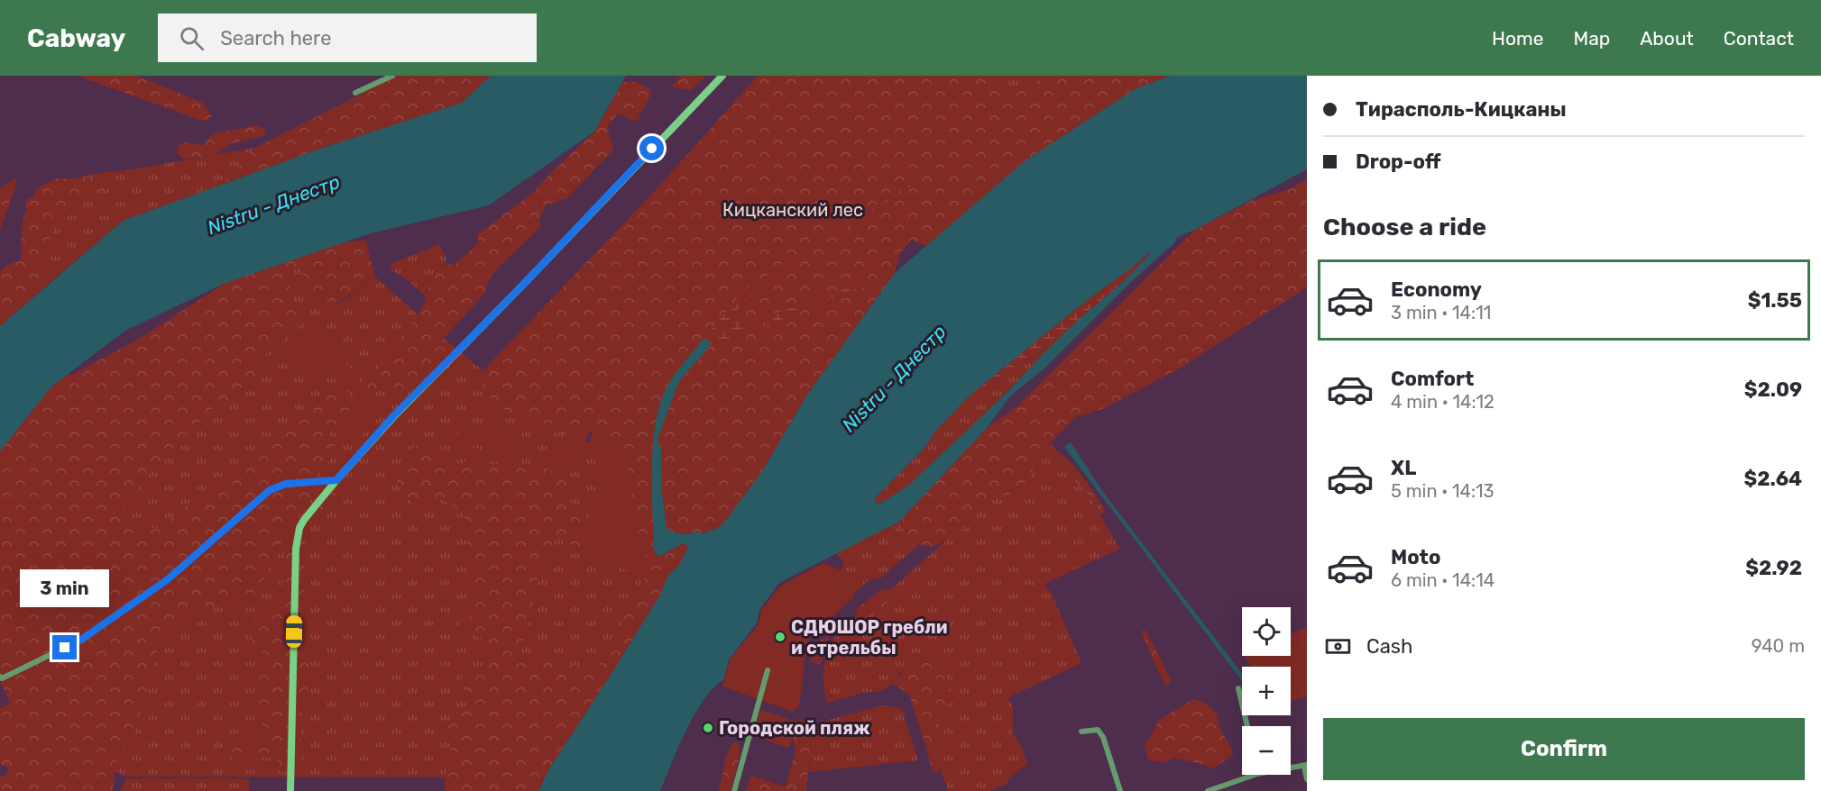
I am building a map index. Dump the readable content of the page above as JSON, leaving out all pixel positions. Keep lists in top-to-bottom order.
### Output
{
  "water": ["Nistru - Днестр"],
  "parks": ["Кицканский лес"],
  "places": ["СДЮШОР гребли и стрельбы", "Городской пляж"],
  "page": {
    "header": "Cabway",
    "search": "Search here",
    "nav": [
      "Home",
      "Map",
      "About",
      "Contact"
    ],
    "banner": ["Тирасполь-Кицканы", "Drop-off"],
    "heading": "Choose a ride",
    "list": [
      {
        "name": "Economy",
        "note": "3 min · 14:11",
        "value": "$1.55"
      },
      {
        "name": "Comfort",
        "note": "4 min · 14:12",
        "value": "$2.09"
      },
      {
        "name": "XL",
        "note": "5 min · 14:13",
        "value": "$2.64"
      },
      {
        "name": "Moto",
        "note": "6 min · 14:14",
        "value": "$2.92"
      }
    ],
    "bubble": "3 min",
    "map_buttons": ["+", "−"],
    "pay": ["Cash", "940 m"],
    "buttons": "Confirm"
  }
}
